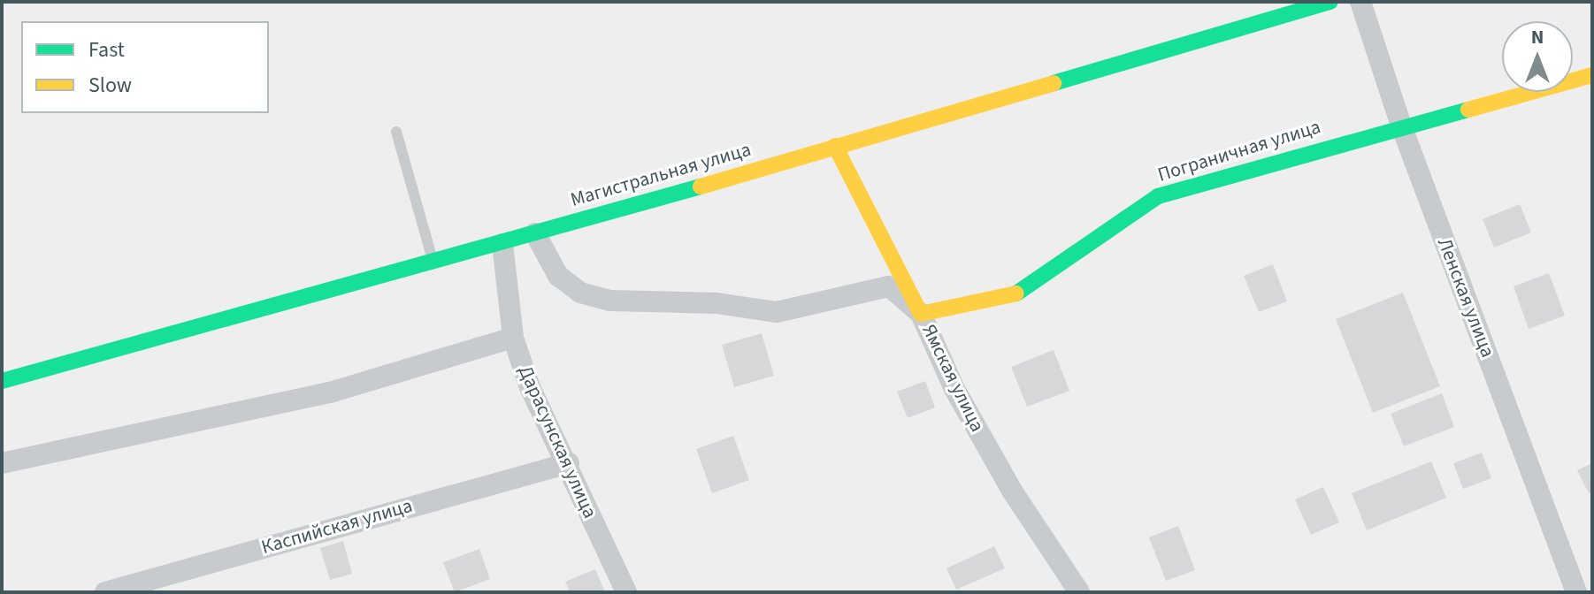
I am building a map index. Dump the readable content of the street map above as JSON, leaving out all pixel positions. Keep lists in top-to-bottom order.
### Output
{
  "streets": {
    "main road": ["Пограничная улица", "Магистральная улица"],
    "street": [
      "Ленская улица",
      "Ямская улица",
      "Дарасунская улица",
      "Каспийская улица"
    ]
  },
  "crossings": [
    ["Пограничная улица", "Ленская улица"],
    ["Пограничная улица", "Ямская улица"],
    ["Магистральная улица", "Ямская улица"],
    ["Магистральная улица", "Дарасунская улица"],
    ["Дарасунская улица", "Каспийская улица"]
  ],
  "legend": ["Fast", "Slow"],
  "north": "top"
}
